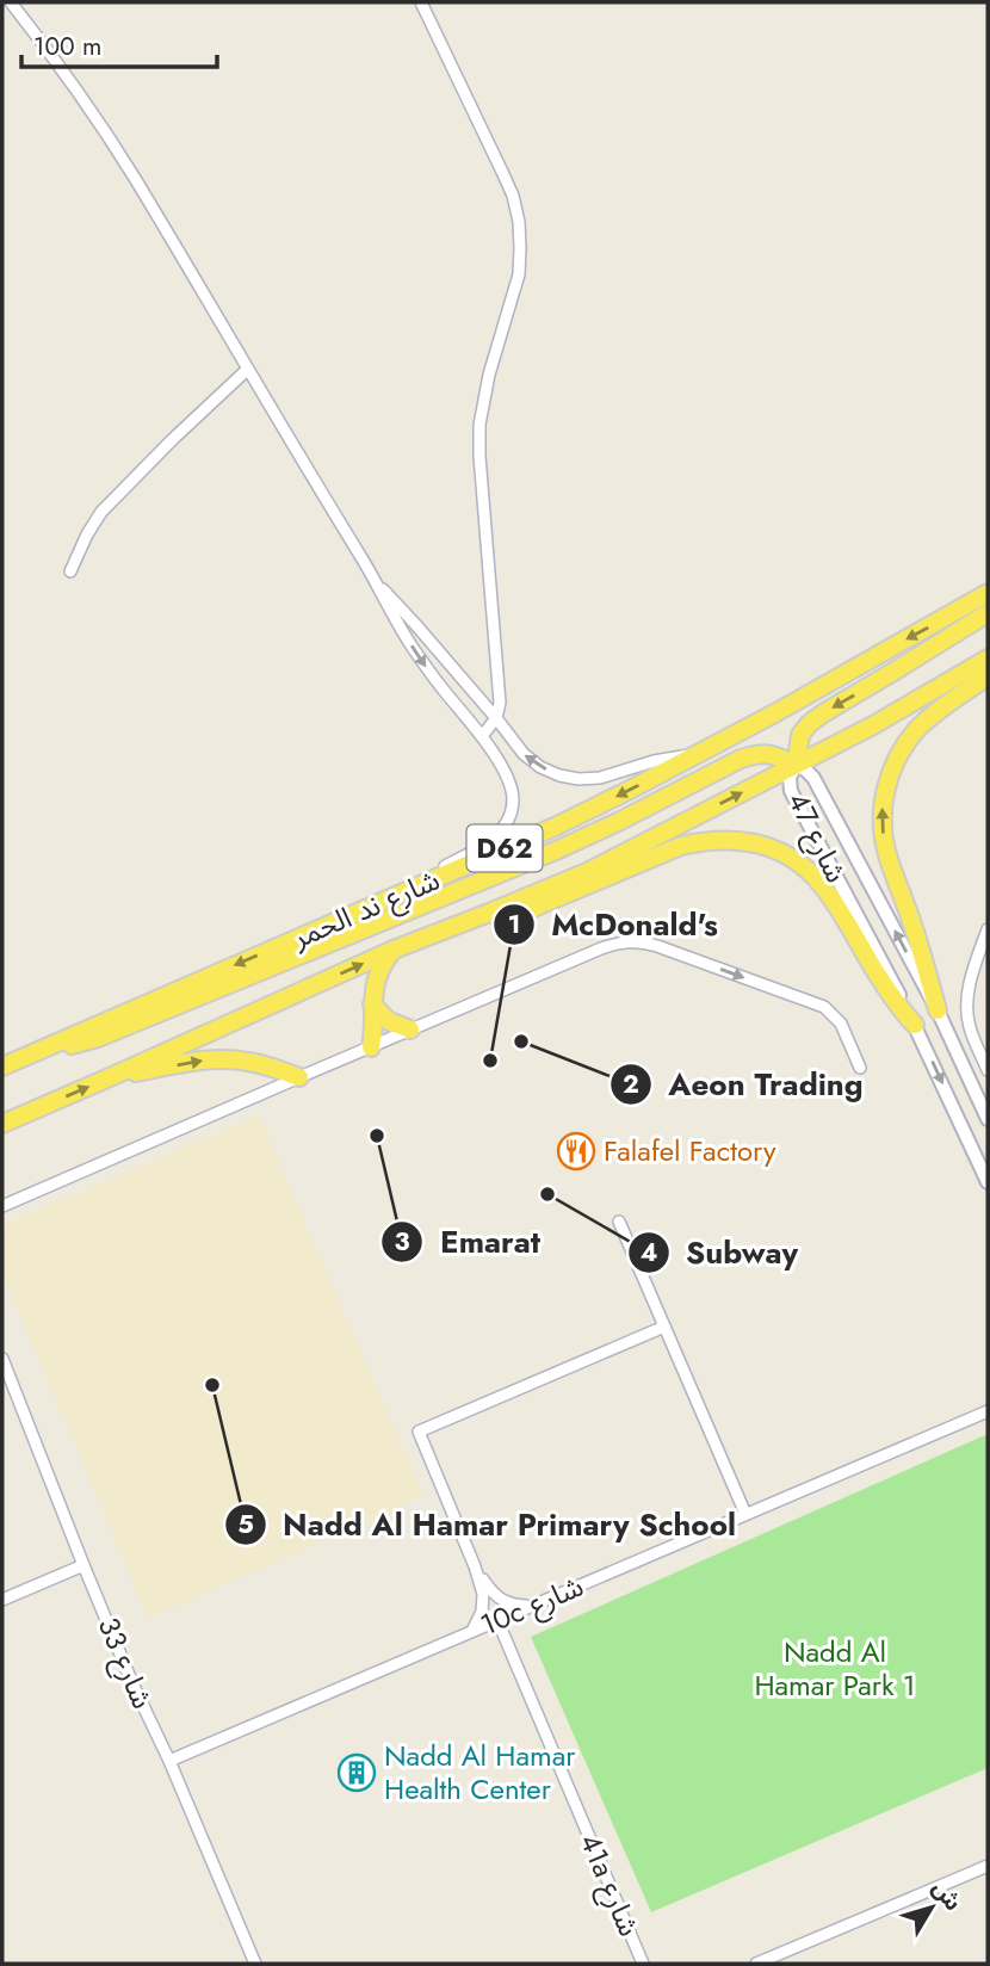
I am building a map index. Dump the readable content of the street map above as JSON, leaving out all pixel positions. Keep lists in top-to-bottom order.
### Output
{
  "streets": {
    "main road": ["D62", "شارع ند الحمر"],
    "street": [
      "شارع 47",
      "10c شارع",
      "شارع 33",
      "41a شارع"
    ]
  },
  "crossings": [
    ["شارع 47", "شارع ند الحمر"],
    ["10c شارع", "شارع 33"],
    ["10c شارع", "41a شارع"]
  ],
  "parks": ["Nadd Al Hamar Park 1"],
  "places": {
    "other": [
      "Aeon Trading",
      "McDonald's",
      "Emarat",
      "Subway",
      "Nadd Al Hamar Primary School"
    ],
    "restaurant": ["Falafel Factory"],
    "building": ["Nadd Al Hamar Health Center"]
  },
  "scale_bar": "100 m",
  "north": "top right"
}
